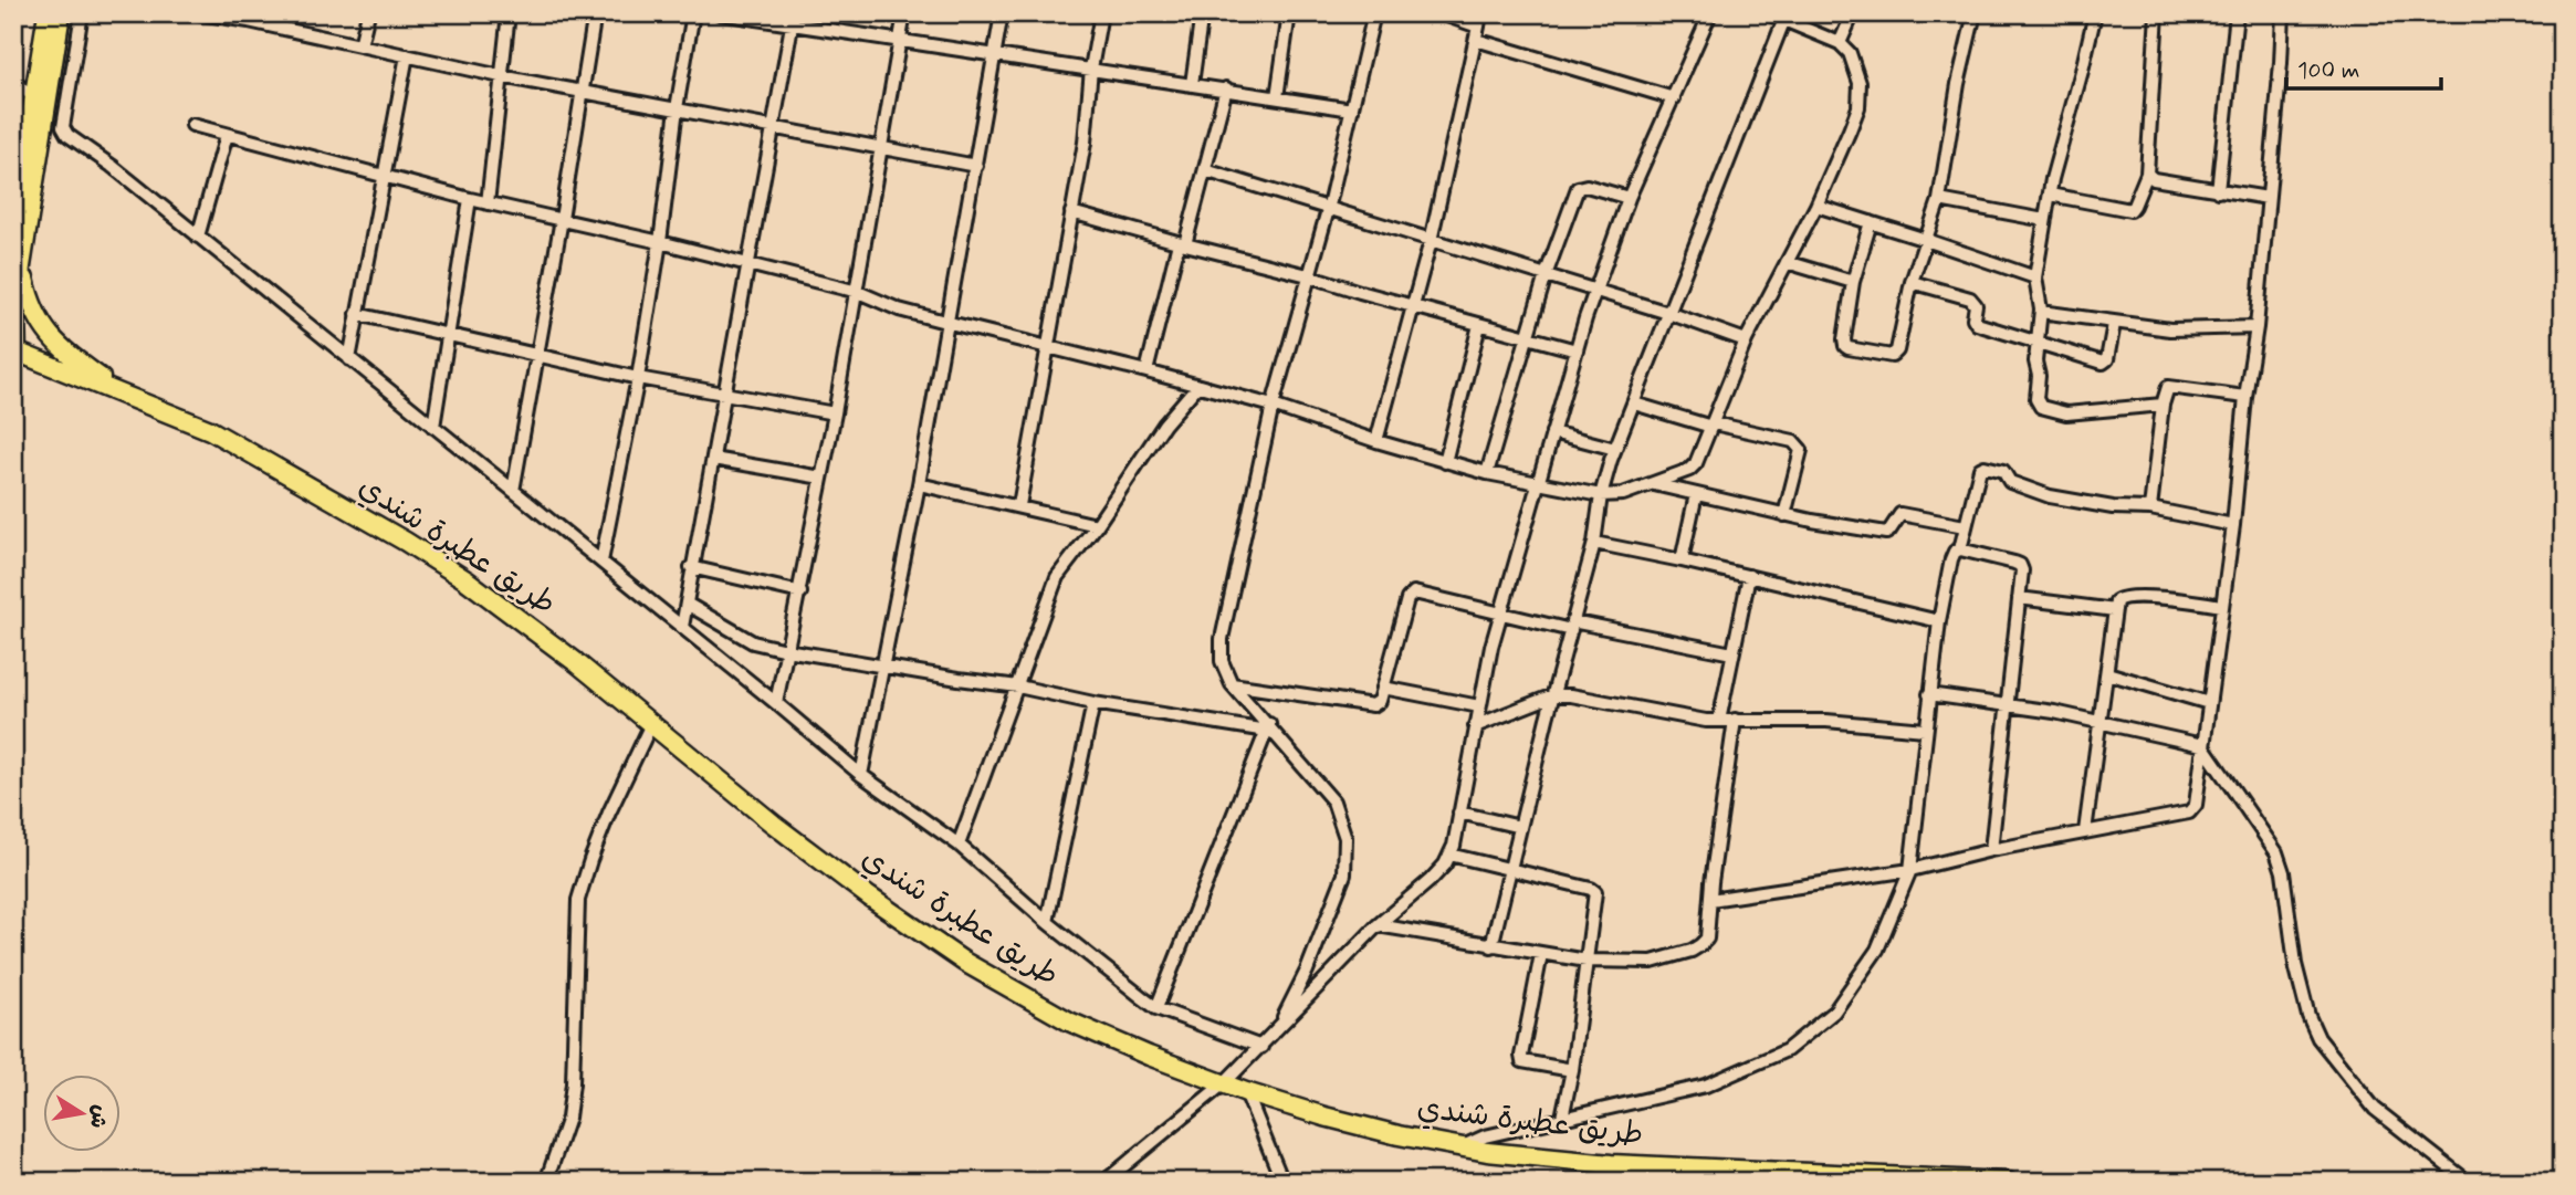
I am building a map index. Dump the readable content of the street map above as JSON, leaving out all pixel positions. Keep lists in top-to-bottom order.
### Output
{
  "streets": {
    "highway": ["طريق عطبرة شندي"]
  },
  "scale_bar": "100 m",
  "north": "right"
}
